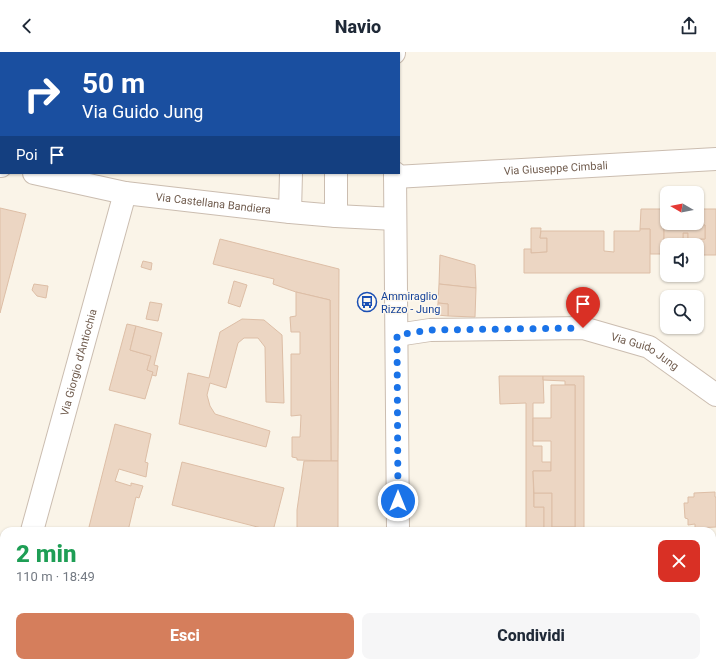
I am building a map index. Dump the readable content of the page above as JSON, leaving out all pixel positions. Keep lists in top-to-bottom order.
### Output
{
  "streets": {
    "street": [
      "Via Giuseppe Cimbali",
      "Via Castellana Bandiera",
      "Via Guido Jung",
      "Via Giorgio d'Antiochia"
    ]
  },
  "crossings": [
    ["Via Castellana Bandiera", "Via Giorgio d'Antiochia"]
  ],
  "places": {
    "bus stop": ["Ammiraglio Rizzo - Jung"]
  },
  "north": "left",
  "page": {
    "header": "Navio",
    "turn": ["50 m", "Via Guido Jung"],
    "then": "Poi",
    "heading": ["2 min", "110 m · 18:49"],
    "buttons": ["Esci", "Condividi"]
  }
}
